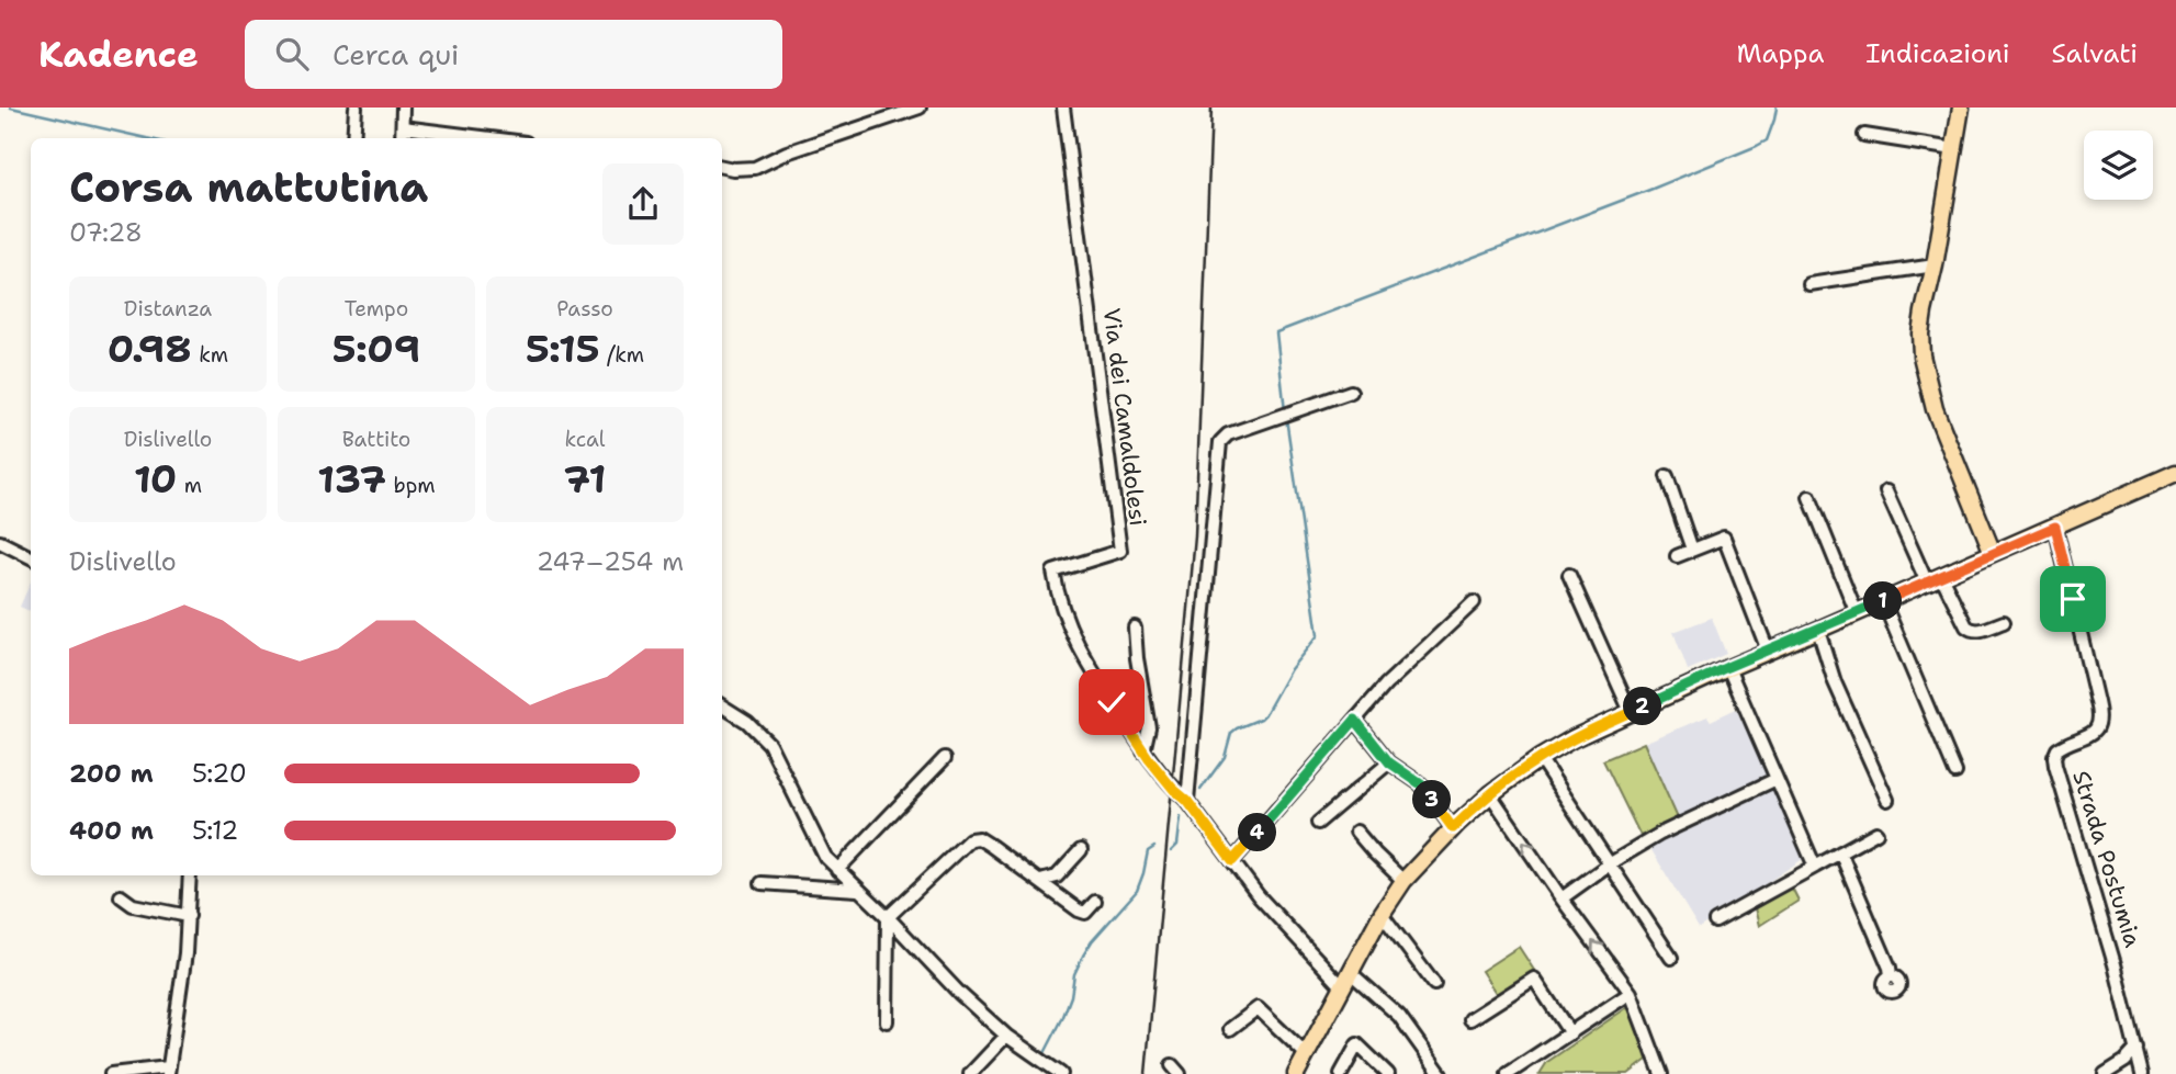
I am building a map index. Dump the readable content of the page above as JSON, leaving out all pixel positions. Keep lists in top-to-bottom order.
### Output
{
  "streets": {
    "street": ["Via dei Camaldolesi", "Strada Postumia"]
  },
  "page": {
    "header": "Kadence",
    "search": "Cerca qui",
    "nav": ["Mappa", "Indicazioni", "Salvati"],
    "heading": ["Corsa mattutina", "07:28"],
    "stats": [
      ["Distanza", "0.98 km"],
      ["Tempo", "5:09"],
      ["Passo", "5:15 /km"],
      ["Dislivello", "10 m"],
      ["Battito", "137 bpm"],
      ["kcal", "71"]
    ],
    "chart": ["Dislivello", "247–254 m"],
    "pins": [
      "1",
      "2",
      "3",
      "4"
    ],
    "list": [
      {
        "name": "200 m",
        "note": "5:20"
      },
      {
        "name": "400 m",
        "note": "5:12"
      }
    ]
  }
}
